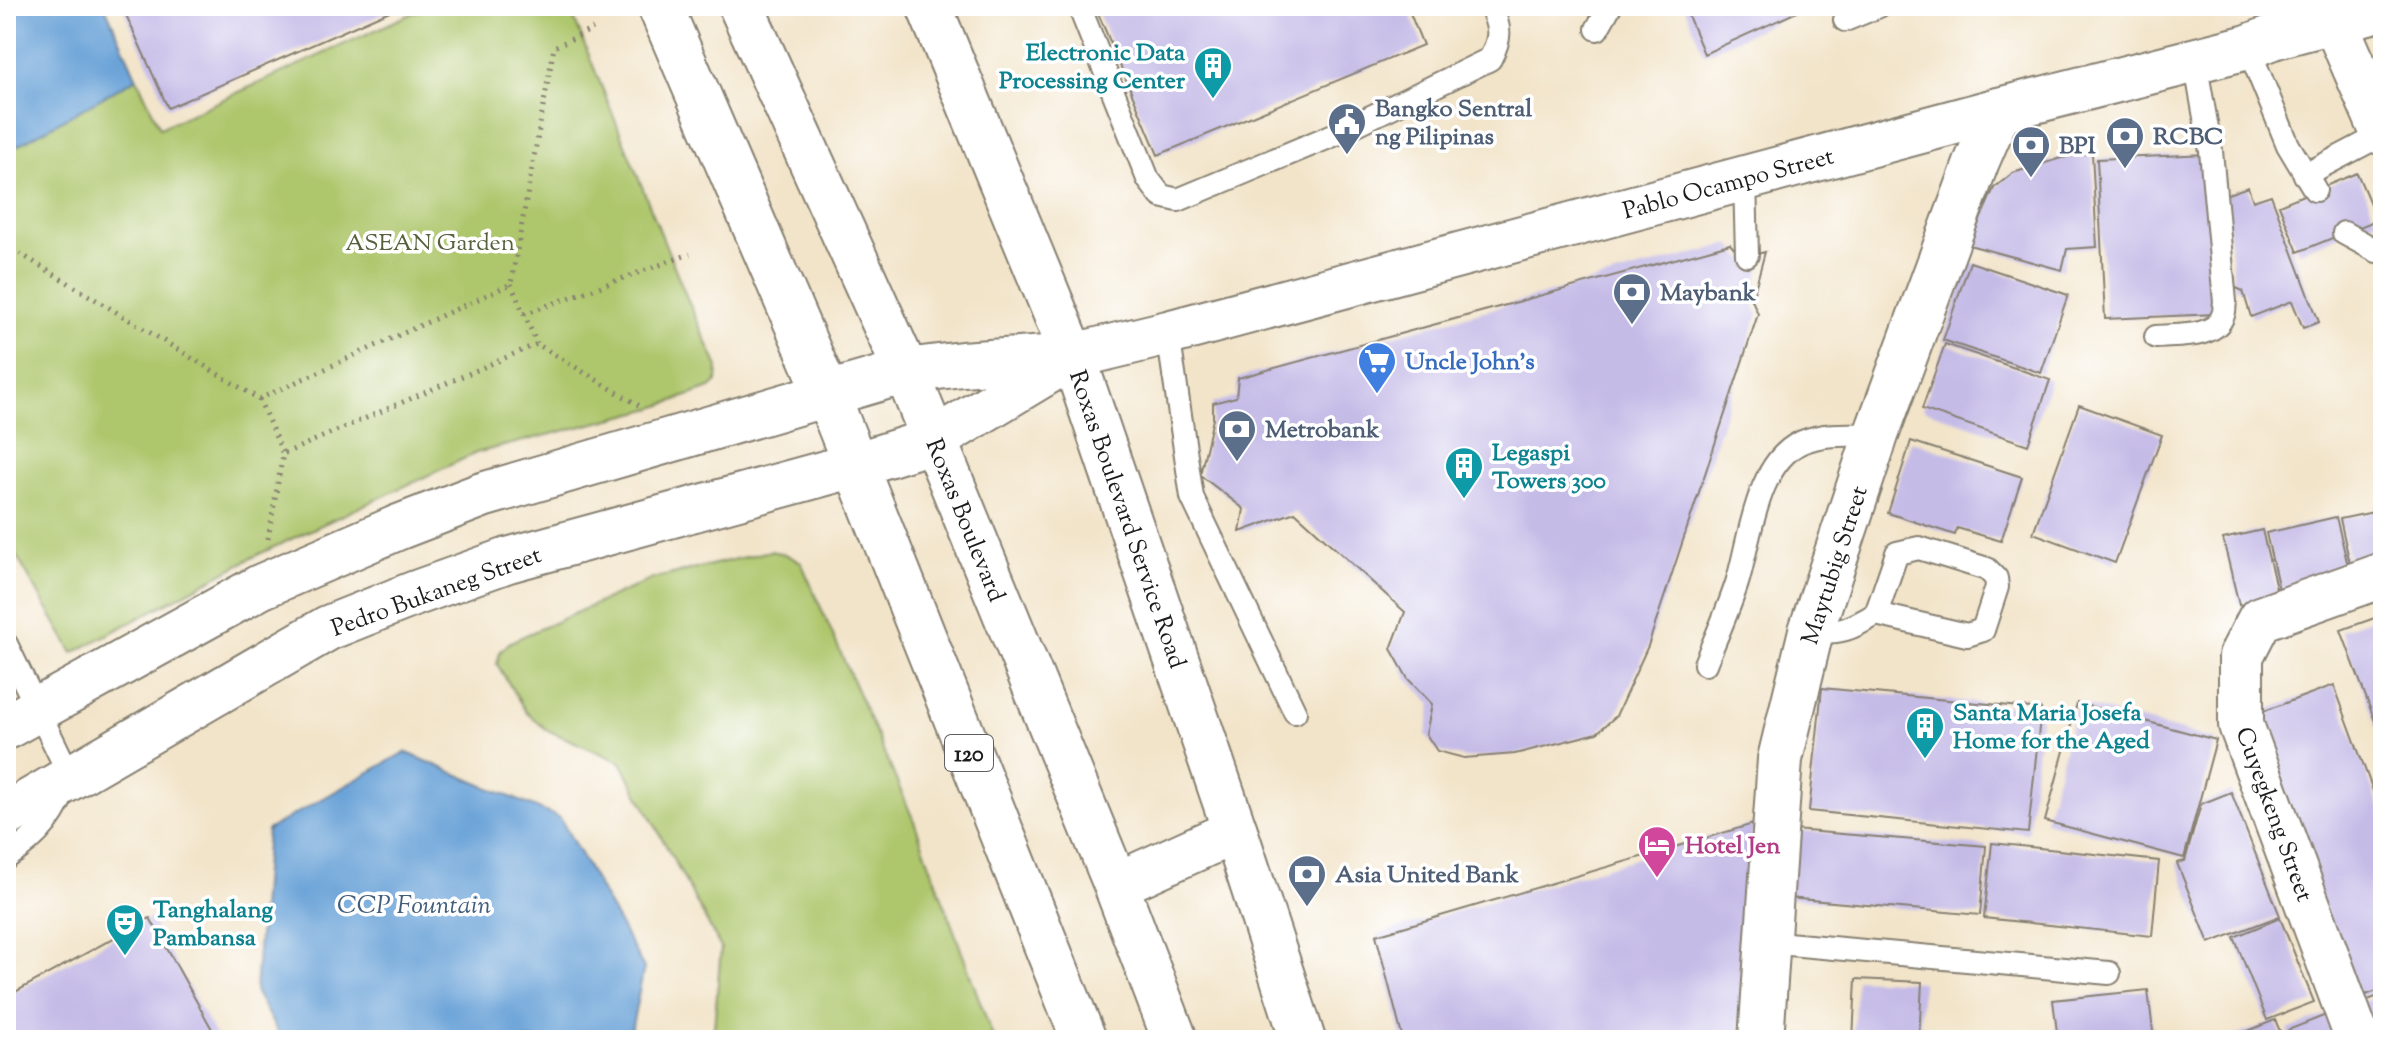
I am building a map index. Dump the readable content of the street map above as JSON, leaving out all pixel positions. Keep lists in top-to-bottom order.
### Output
{
  "streets": {
    "main road": [
      "Pablo Ocampo Street",
      "Roxas Boulevard Service Road",
      "Roxas Boulevard",
      "Maytubig Street",
      "Pedro Bukaneg Street",
      "120",
      "Cuyegkeng Street"
    ]
  },
  "crossings": [
    ["Pablo Ocampo Street", "Roxas Boulevard Service Road"],
    ["Pablo Ocampo Street", "Roxas Boulevard"],
    ["Pablo Ocampo Street", "Maytubig Street"],
    ["Pablo Ocampo Street", "Pedro Bukaneg Street"],
    ["Pablo Ocampo Street", "120"],
    ["Pedro Bukaneg Street", "120"]
  ],
  "water": ["CCP Fountain"],
  "parks": ["ASEAN Garden"],
  "places": {
    "building": ["Electronic Data Processing Center", "Legaspi Towers 300", "Santa Maria Josefa Home for the Aged"],
    "public building": ["Bangko Sentral ng Pilipinas"],
    "bank": [
      "RCBC",
      "BPI",
      "Maybank",
      "Metrobank",
      "Asia United Bank"
    ],
    "supermarket": ["Uncle John's"],
    "hotel": ["Hotel Jen"],
    "theatre": ["Tanghalang Pambansa"]
  }
}
